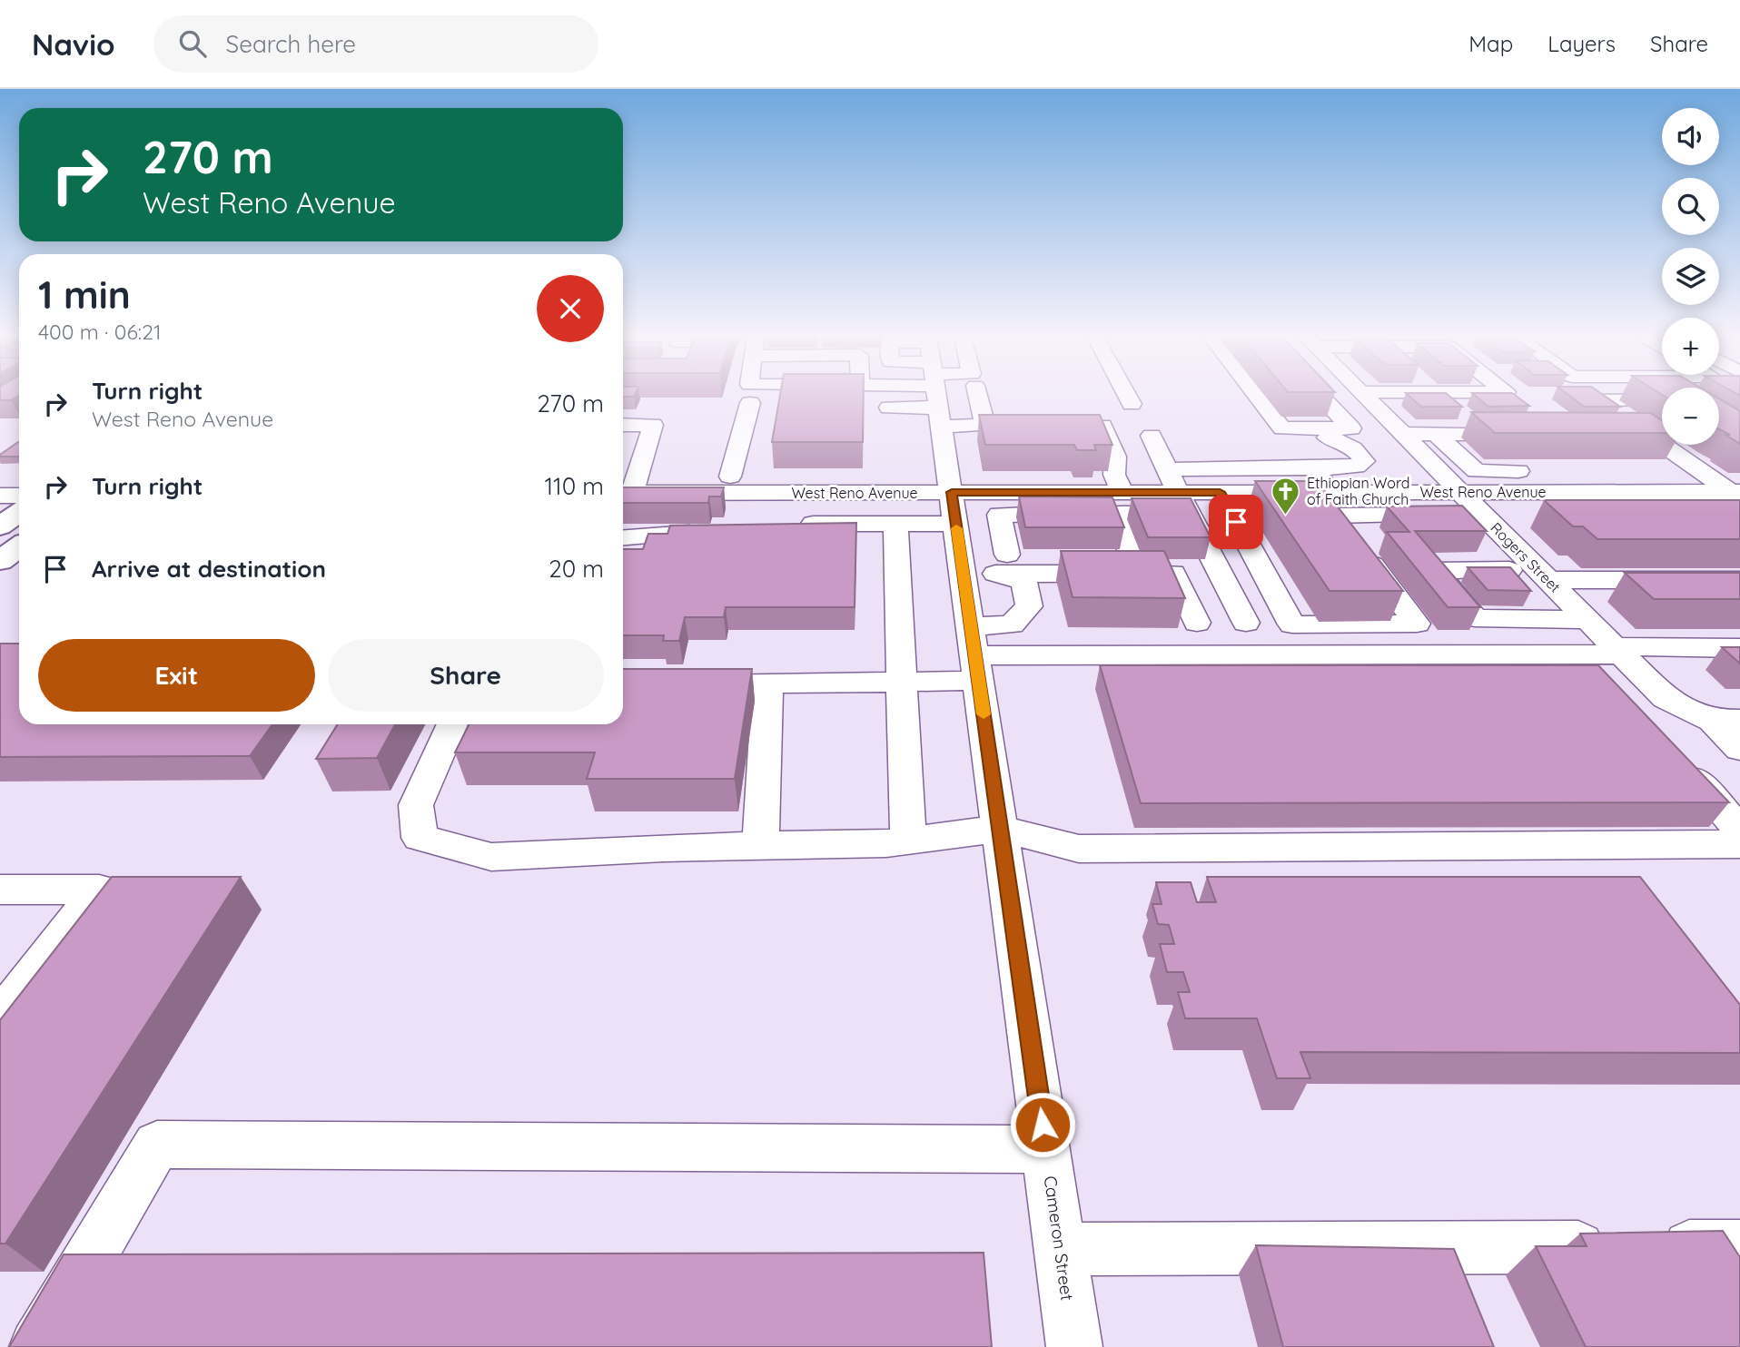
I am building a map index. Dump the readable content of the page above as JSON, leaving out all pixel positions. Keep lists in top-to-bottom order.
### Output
{
  "streets": {
    "street": ["West Reno Avenue", "Rogers Street", "Cameron Street"]
  },
  "crossings": [
    ["West Reno Avenue", "Rogers Street"],
    ["West Reno Avenue", "Cameron Street"]
  ],
  "places": {
    "church": ["Ethiopian Word of Faith Church"]
  },
  "page": {
    "header": "Navio",
    "search": "Search here",
    "nav": ["Map", "Layers", "Share"],
    "map_buttons": ["+", "−"],
    "turn": ["270 m", "West Reno Avenue"],
    "heading": ["1 min", "400 m · 06:21"],
    "list": [
      {
        "name": "Turn right",
        "note": "West Reno Avenue",
        "value": "270 m"
      },
      {
        "name": "Turn right",
        "value": "110 m"
      },
      {
        "name": "Arrive at destination",
        "value": "20 m"
      }
    ],
    "buttons": ["Exit", "Share"]
  }
}
